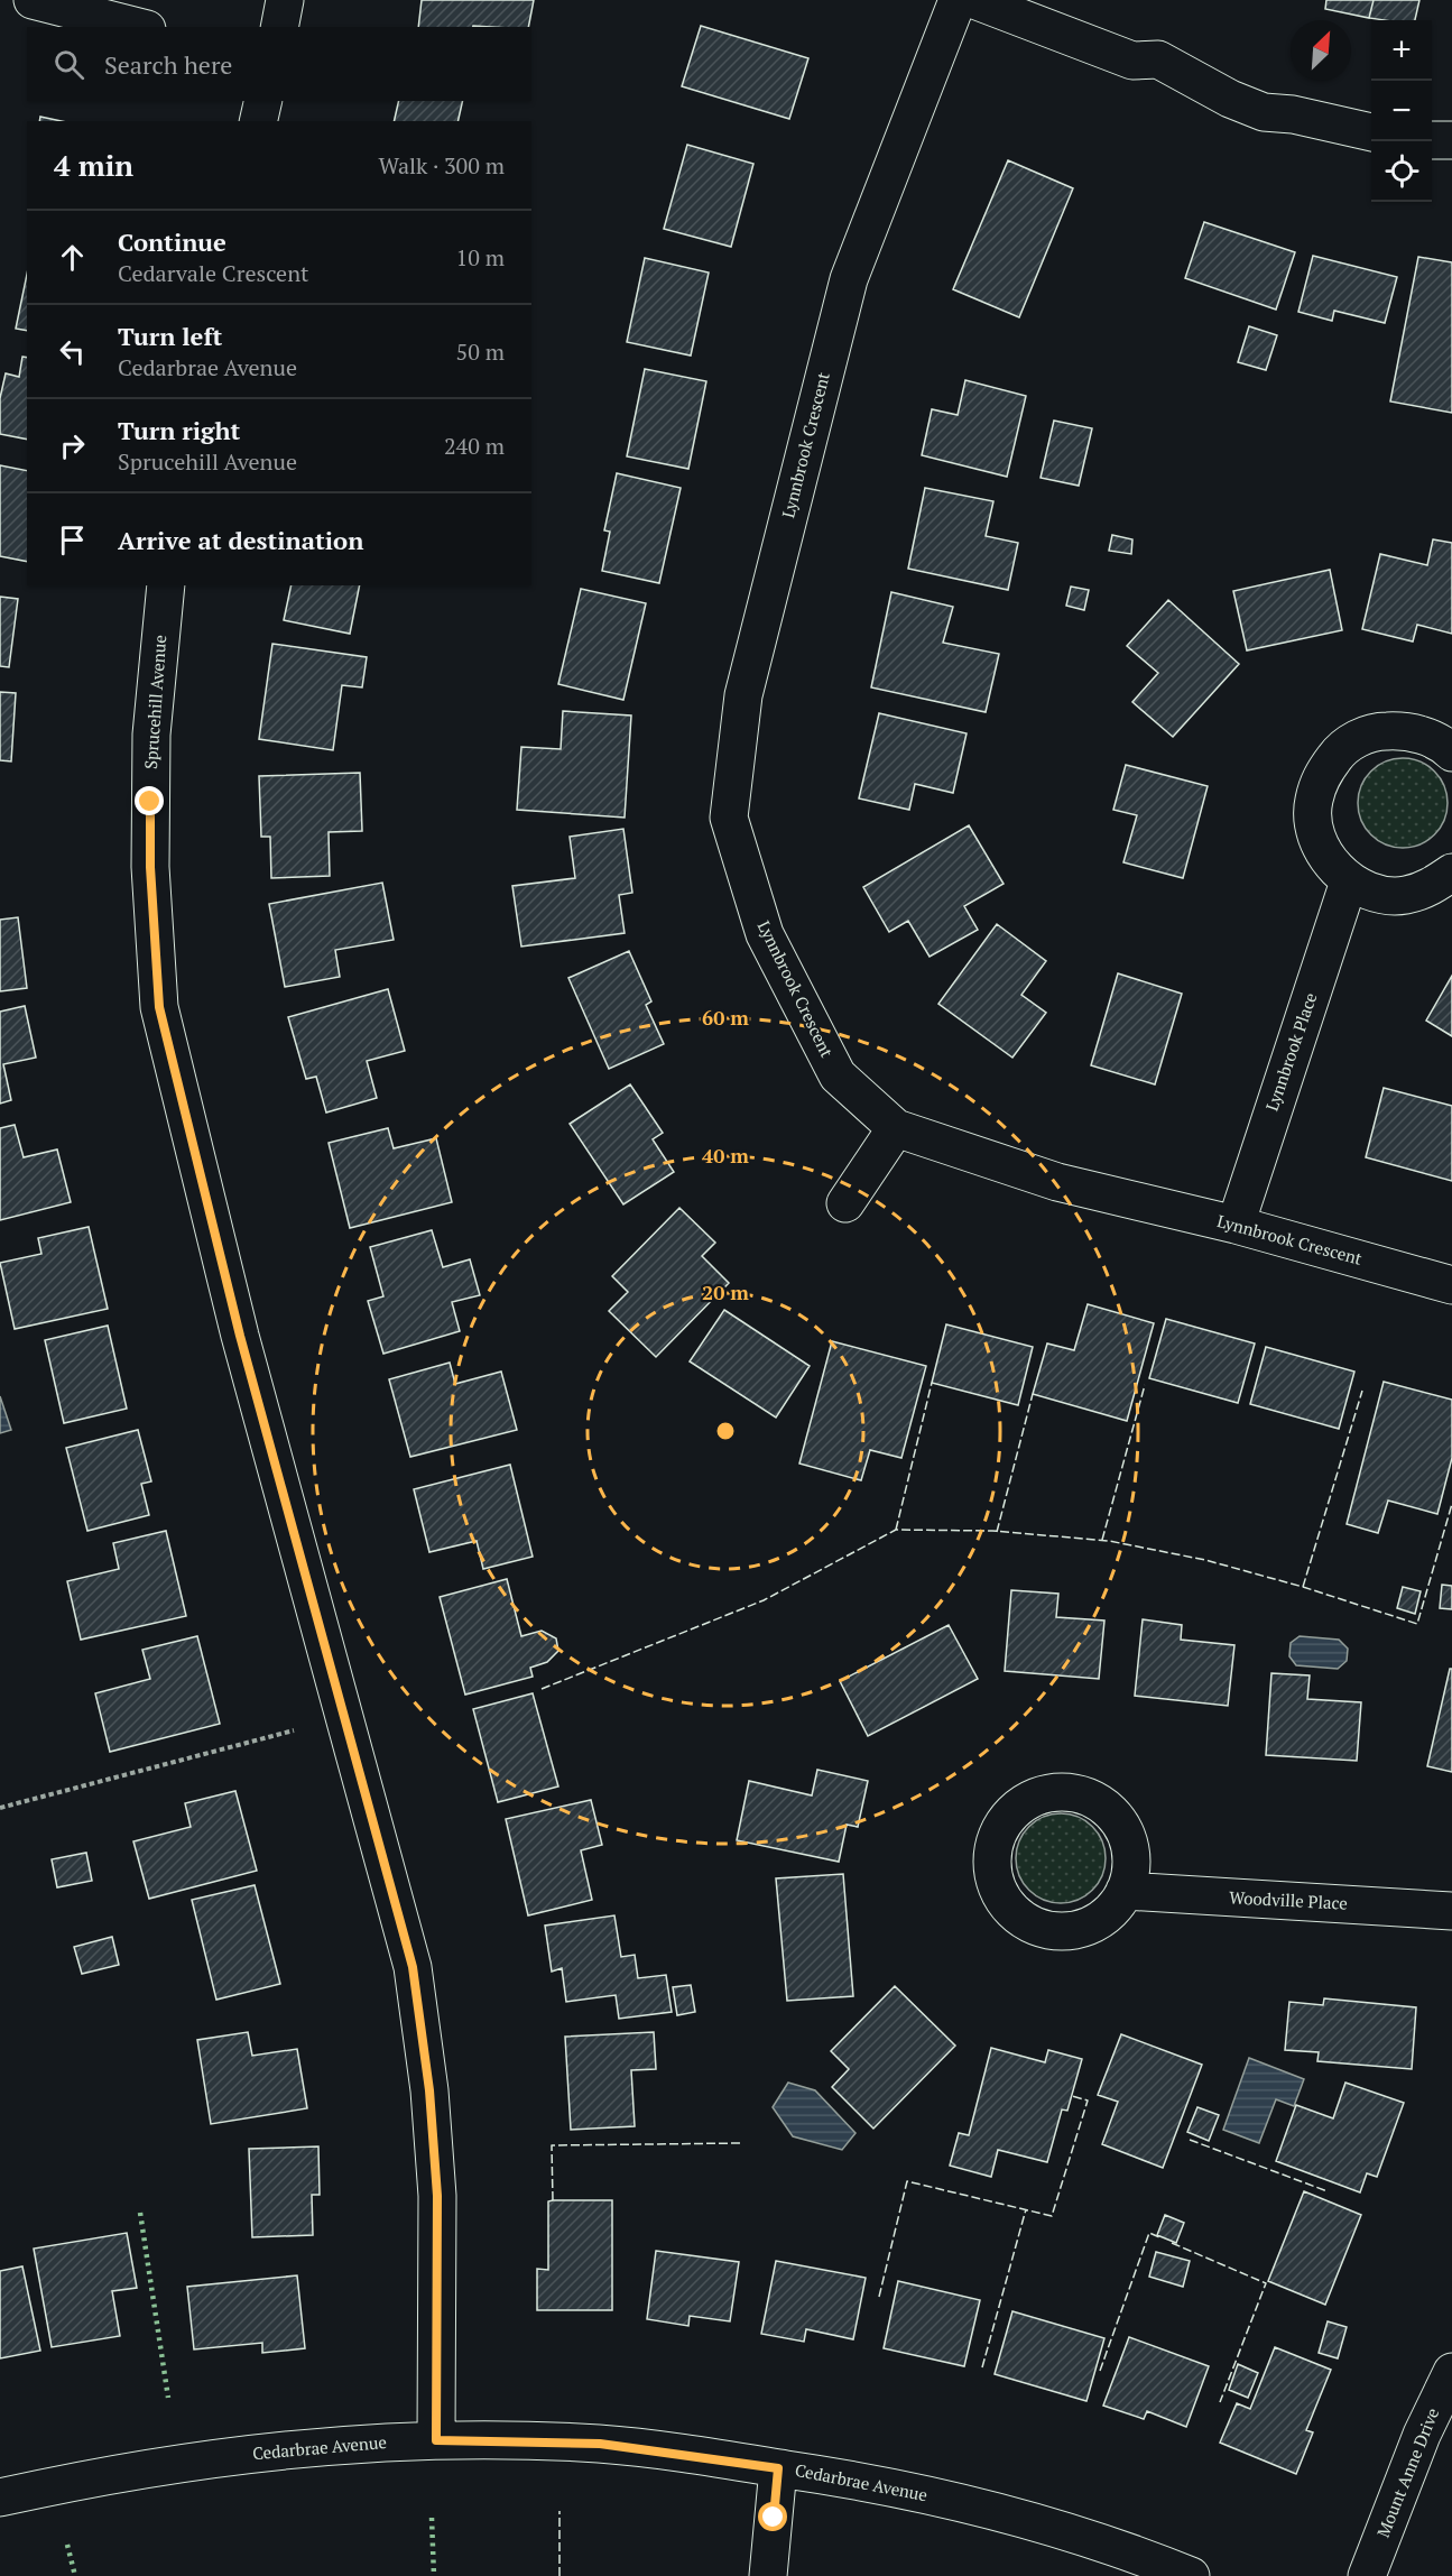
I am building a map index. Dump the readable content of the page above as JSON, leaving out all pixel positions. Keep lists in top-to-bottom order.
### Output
{
  "streets": {
    "street": [
      "Lynnbrook Crescent",
      "Sprucehill Avenue",
      "Lynnbrook Place",
      "Woodville Place",
      "Cedarbrae Avenue",
      "Mount Anne Drive"
    ]
  },
  "crossings": [
    ["Lynnbrook Crescent", "Lynnbrook Place"],
    ["Sprucehill Avenue", "Cedarbrae Avenue"]
  ],
  "north": "top right",
  "page": {
    "map_buttons": ["+", "−"],
    "search": "Search here",
    "heading": ["4 min", "Walk · 300 m"],
    "list": [
      ["Continue", "Cedarvale Crescent", "10 m"],
      ["Turn left", "Cedarbrae Avenue", "50 m"],
      ["Turn right", "Sprucehill Avenue", "240 m"],
      "Arrive at destination"
    ]
  },
  "rings": ["60 m", "40 m", "20 m"]
}
